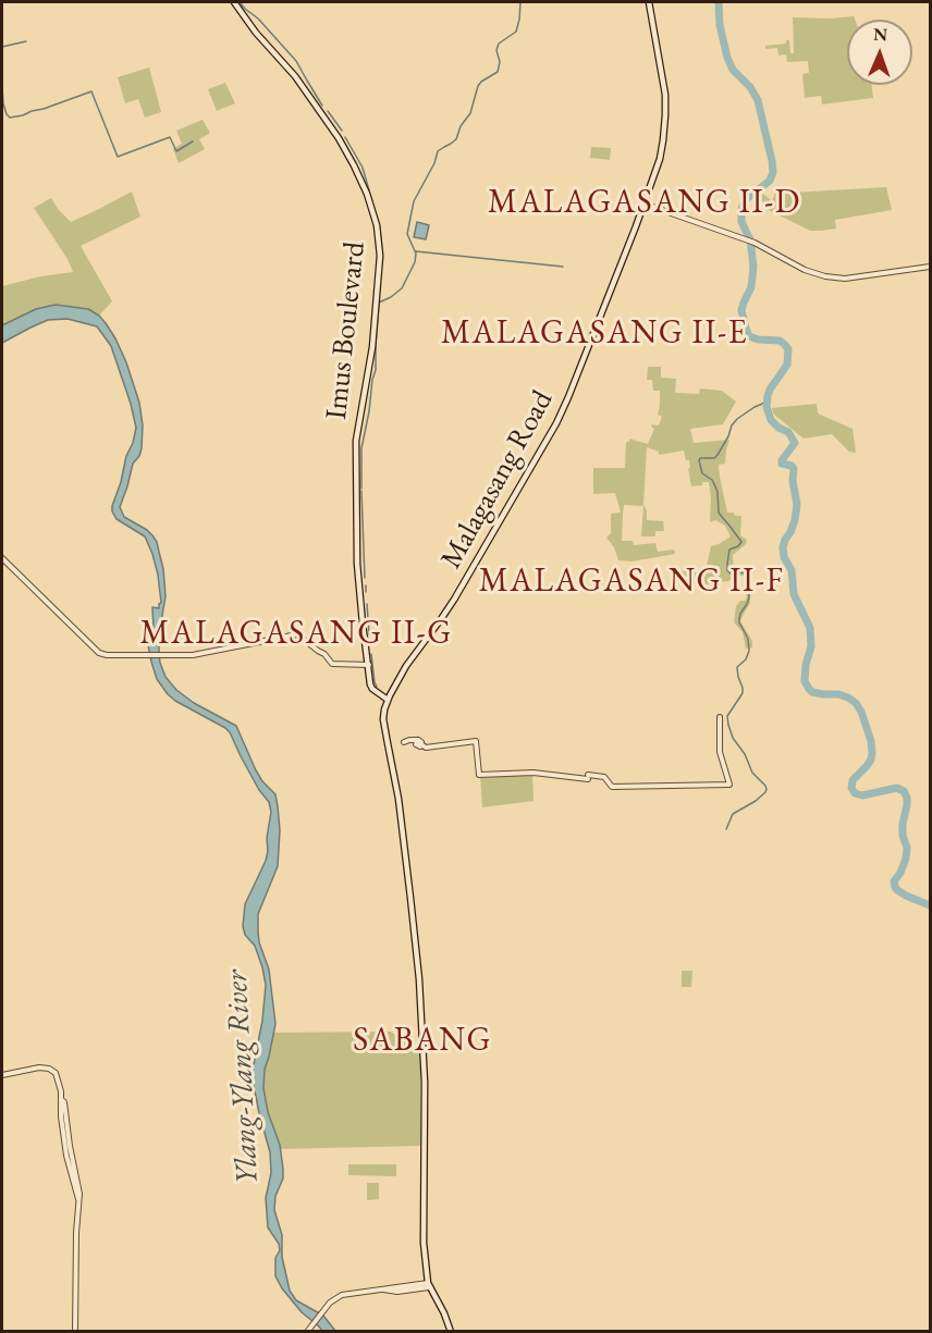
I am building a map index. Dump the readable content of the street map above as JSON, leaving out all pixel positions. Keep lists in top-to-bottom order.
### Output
{
  "streets": {
    "main road": ["Imus Boulevard", "Malagasang Road"]
  },
  "crossings": [
    ["Imus Boulevard", "Malagasang Road"]
  ],
  "districts": [
    "MALAGASANG II-D",
    "MALAGASANG II-E",
    "MALAGASANG II-F",
    "MALAGASANG II-G",
    "SABANG"
  ],
  "water": ["Ylang-Ylang River"],
  "north": "top"
}
